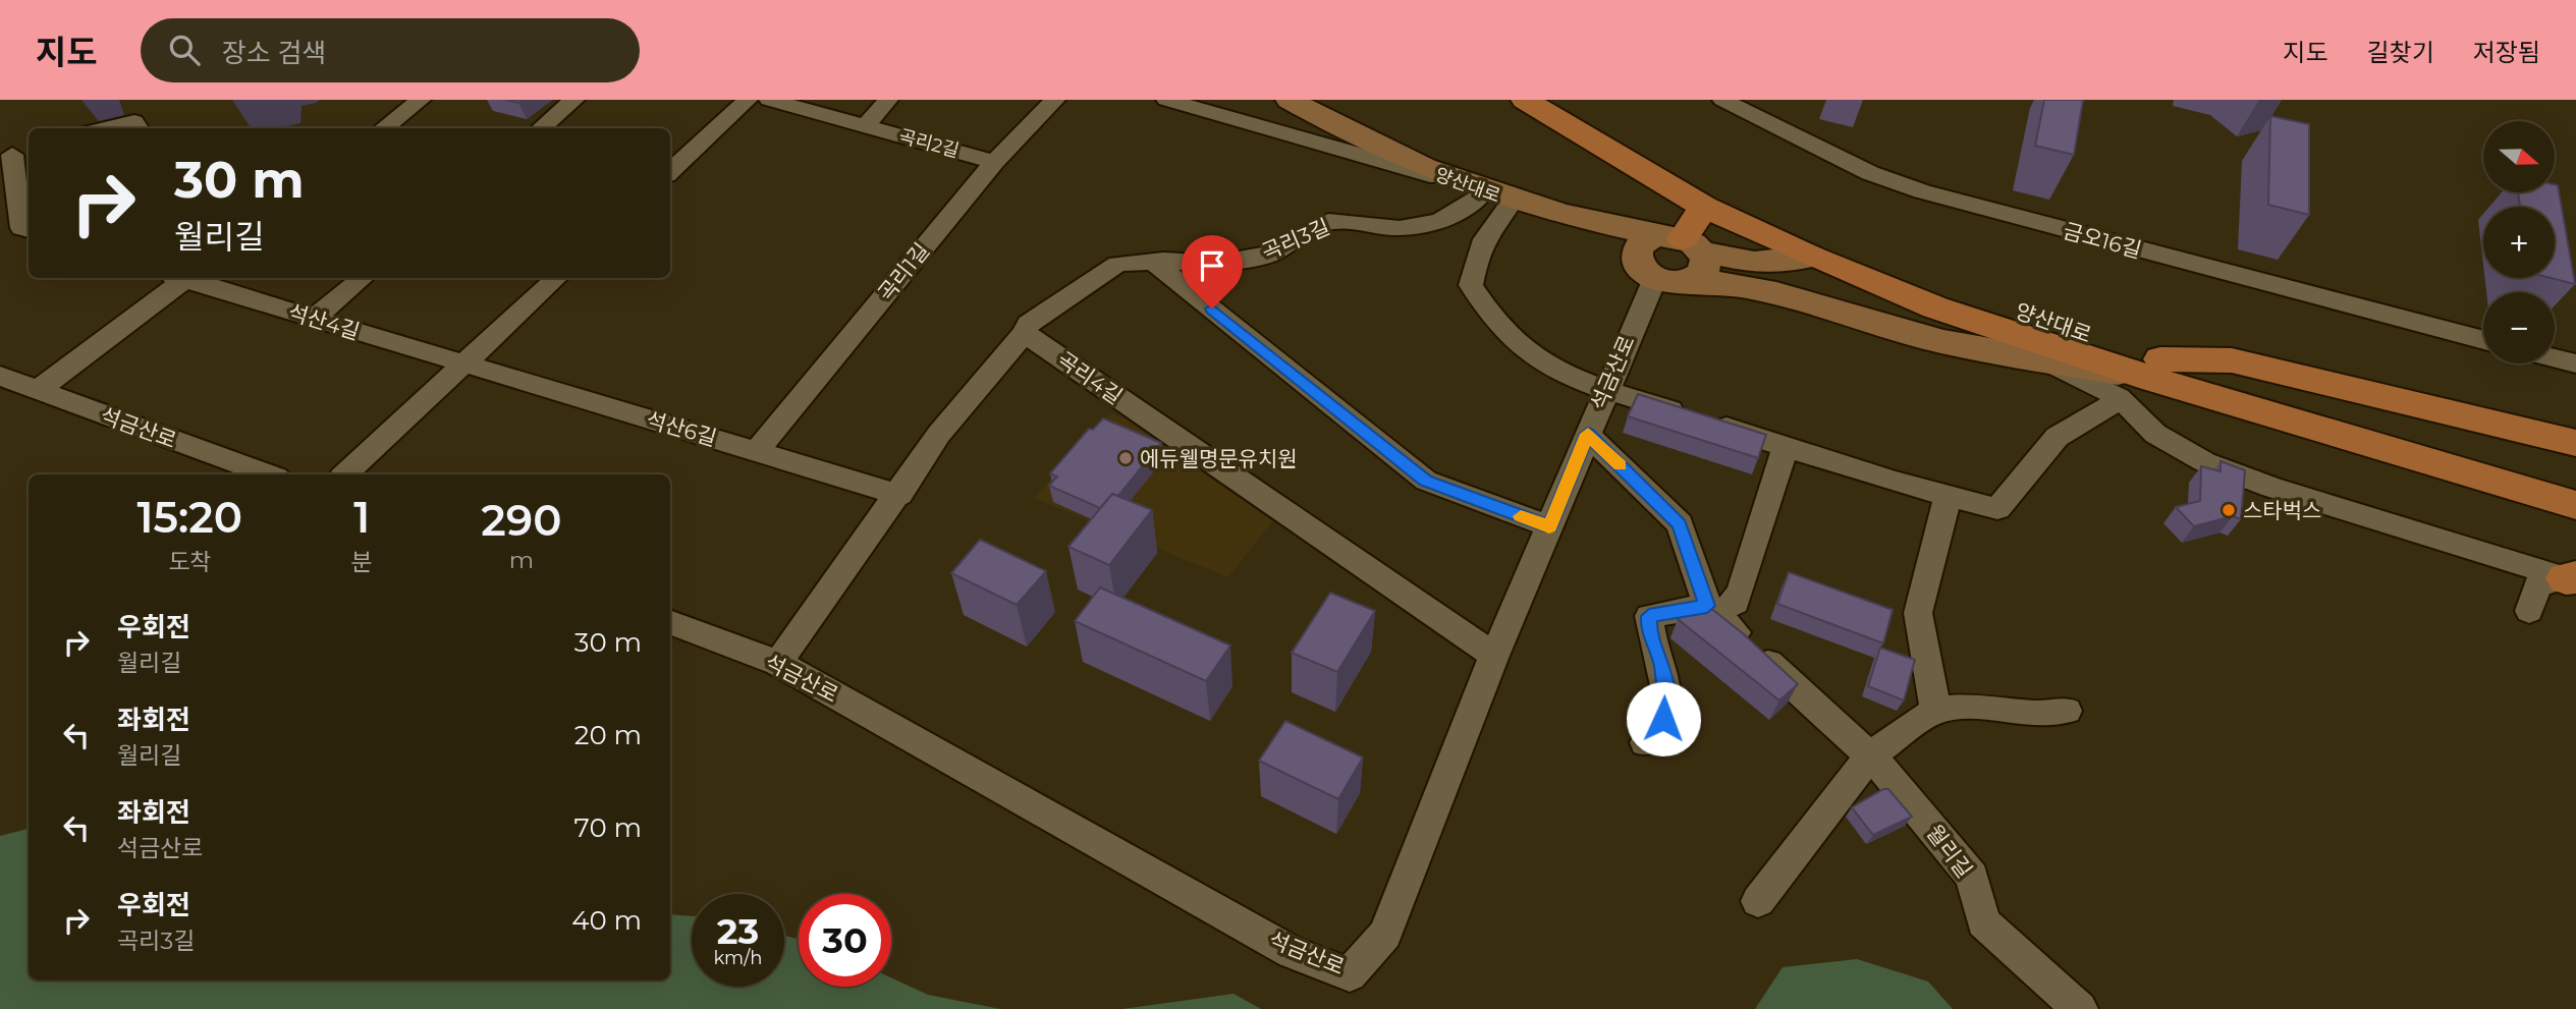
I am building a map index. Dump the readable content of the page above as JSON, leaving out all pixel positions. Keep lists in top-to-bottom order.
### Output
{
  "streets": {
    "main road": ["양산대로"],
    "street": [
      "곡리2길",
      "곡리3길",
      "금오16길",
      "곡리1길",
      "석산4길",
      "석금산로",
      "곡리4길",
      "석산6길",
      "월리길"
    ]
  },
  "crossings": [
    ["곡리2길", "곡리1길"],
    ["양산대로", "곡리3길"],
    ["양산대로", "석금산로"],
    ["곡리1길", "석산6길"],
    ["석산4길", "석금산로"],
    ["석산4길", "석산6길"],
    ["석금산로", "곡리4길"],
    ["석금산로", "월리길"]
  ],
  "places": ["에듀웰명문유치원", "스타벅스"],
  "north": "right",
  "page": {
    "header": "지도",
    "search": "장소 검색",
    "nav": ["지도", "길찾기", "저장됨"],
    "map_buttons": ["+", "−"],
    "turn": ["30 m", "월리길"],
    "eta": [
      "15:20",
      "도착",
      "1",
      "분",
      "290",
      "m"
    ],
    "list": [
      {
        "name": "우회전",
        "note": "월리길",
        "value": "30 m"
      },
      {
        "name": "좌회전",
        "note": "월리길",
        "value": "20 m"
      },
      {
        "name": "좌회전",
        "note": "석금산로",
        "value": "70 m"
      },
      {
        "name": "우회전",
        "note": "곡리3길",
        "value": "40 m"
      }
    ],
    "speed": "23 km/h",
    "limit": "30"
  }
}
